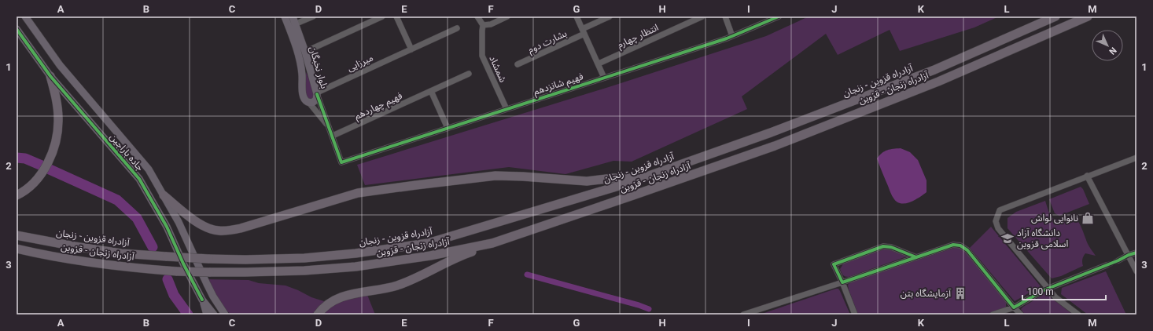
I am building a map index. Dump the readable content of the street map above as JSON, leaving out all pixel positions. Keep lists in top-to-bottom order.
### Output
{
  "streets": {
    "highway": ["آزادراه قزوین - زنجان", "آزادراه زنجان - قزوین"],
    "main road": ["بلوار نخبگان", "جاده باراجین"],
    "street": [
      "انتظار چهارم",
      "بشارت دوم",
      "میرزایی",
      "شمشاد",
      "فهیم شانزدهم",
      "فهیم چهاردهم"
    ]
  },
  "crossings": [
    ["میرزایی", "بلوار نخبگان"],
    ["شمشاد", "فهیم شانزدهم"],
    ["فهیم شانزدهم", "فهیم چهاردهم"]
  ],
  "places": {
    "shop": ["نانوایی لواش"],
    "school or university": ["دانشگاه آزاد اسلامی قزوین"],
    "building": ["آزمایشگاه بتن"]
  },
  "scale_bar": "100 m",
  "north": "bottom right",
  "grid": {
    "columns": [
      "A",
      "B",
      "C",
      "D",
      "E",
      "F",
      "G",
      "H",
      "I",
      "J",
      "K",
      "L",
      "M"
    ],
    "rows": ["1", "2", "3"]
  }
}
